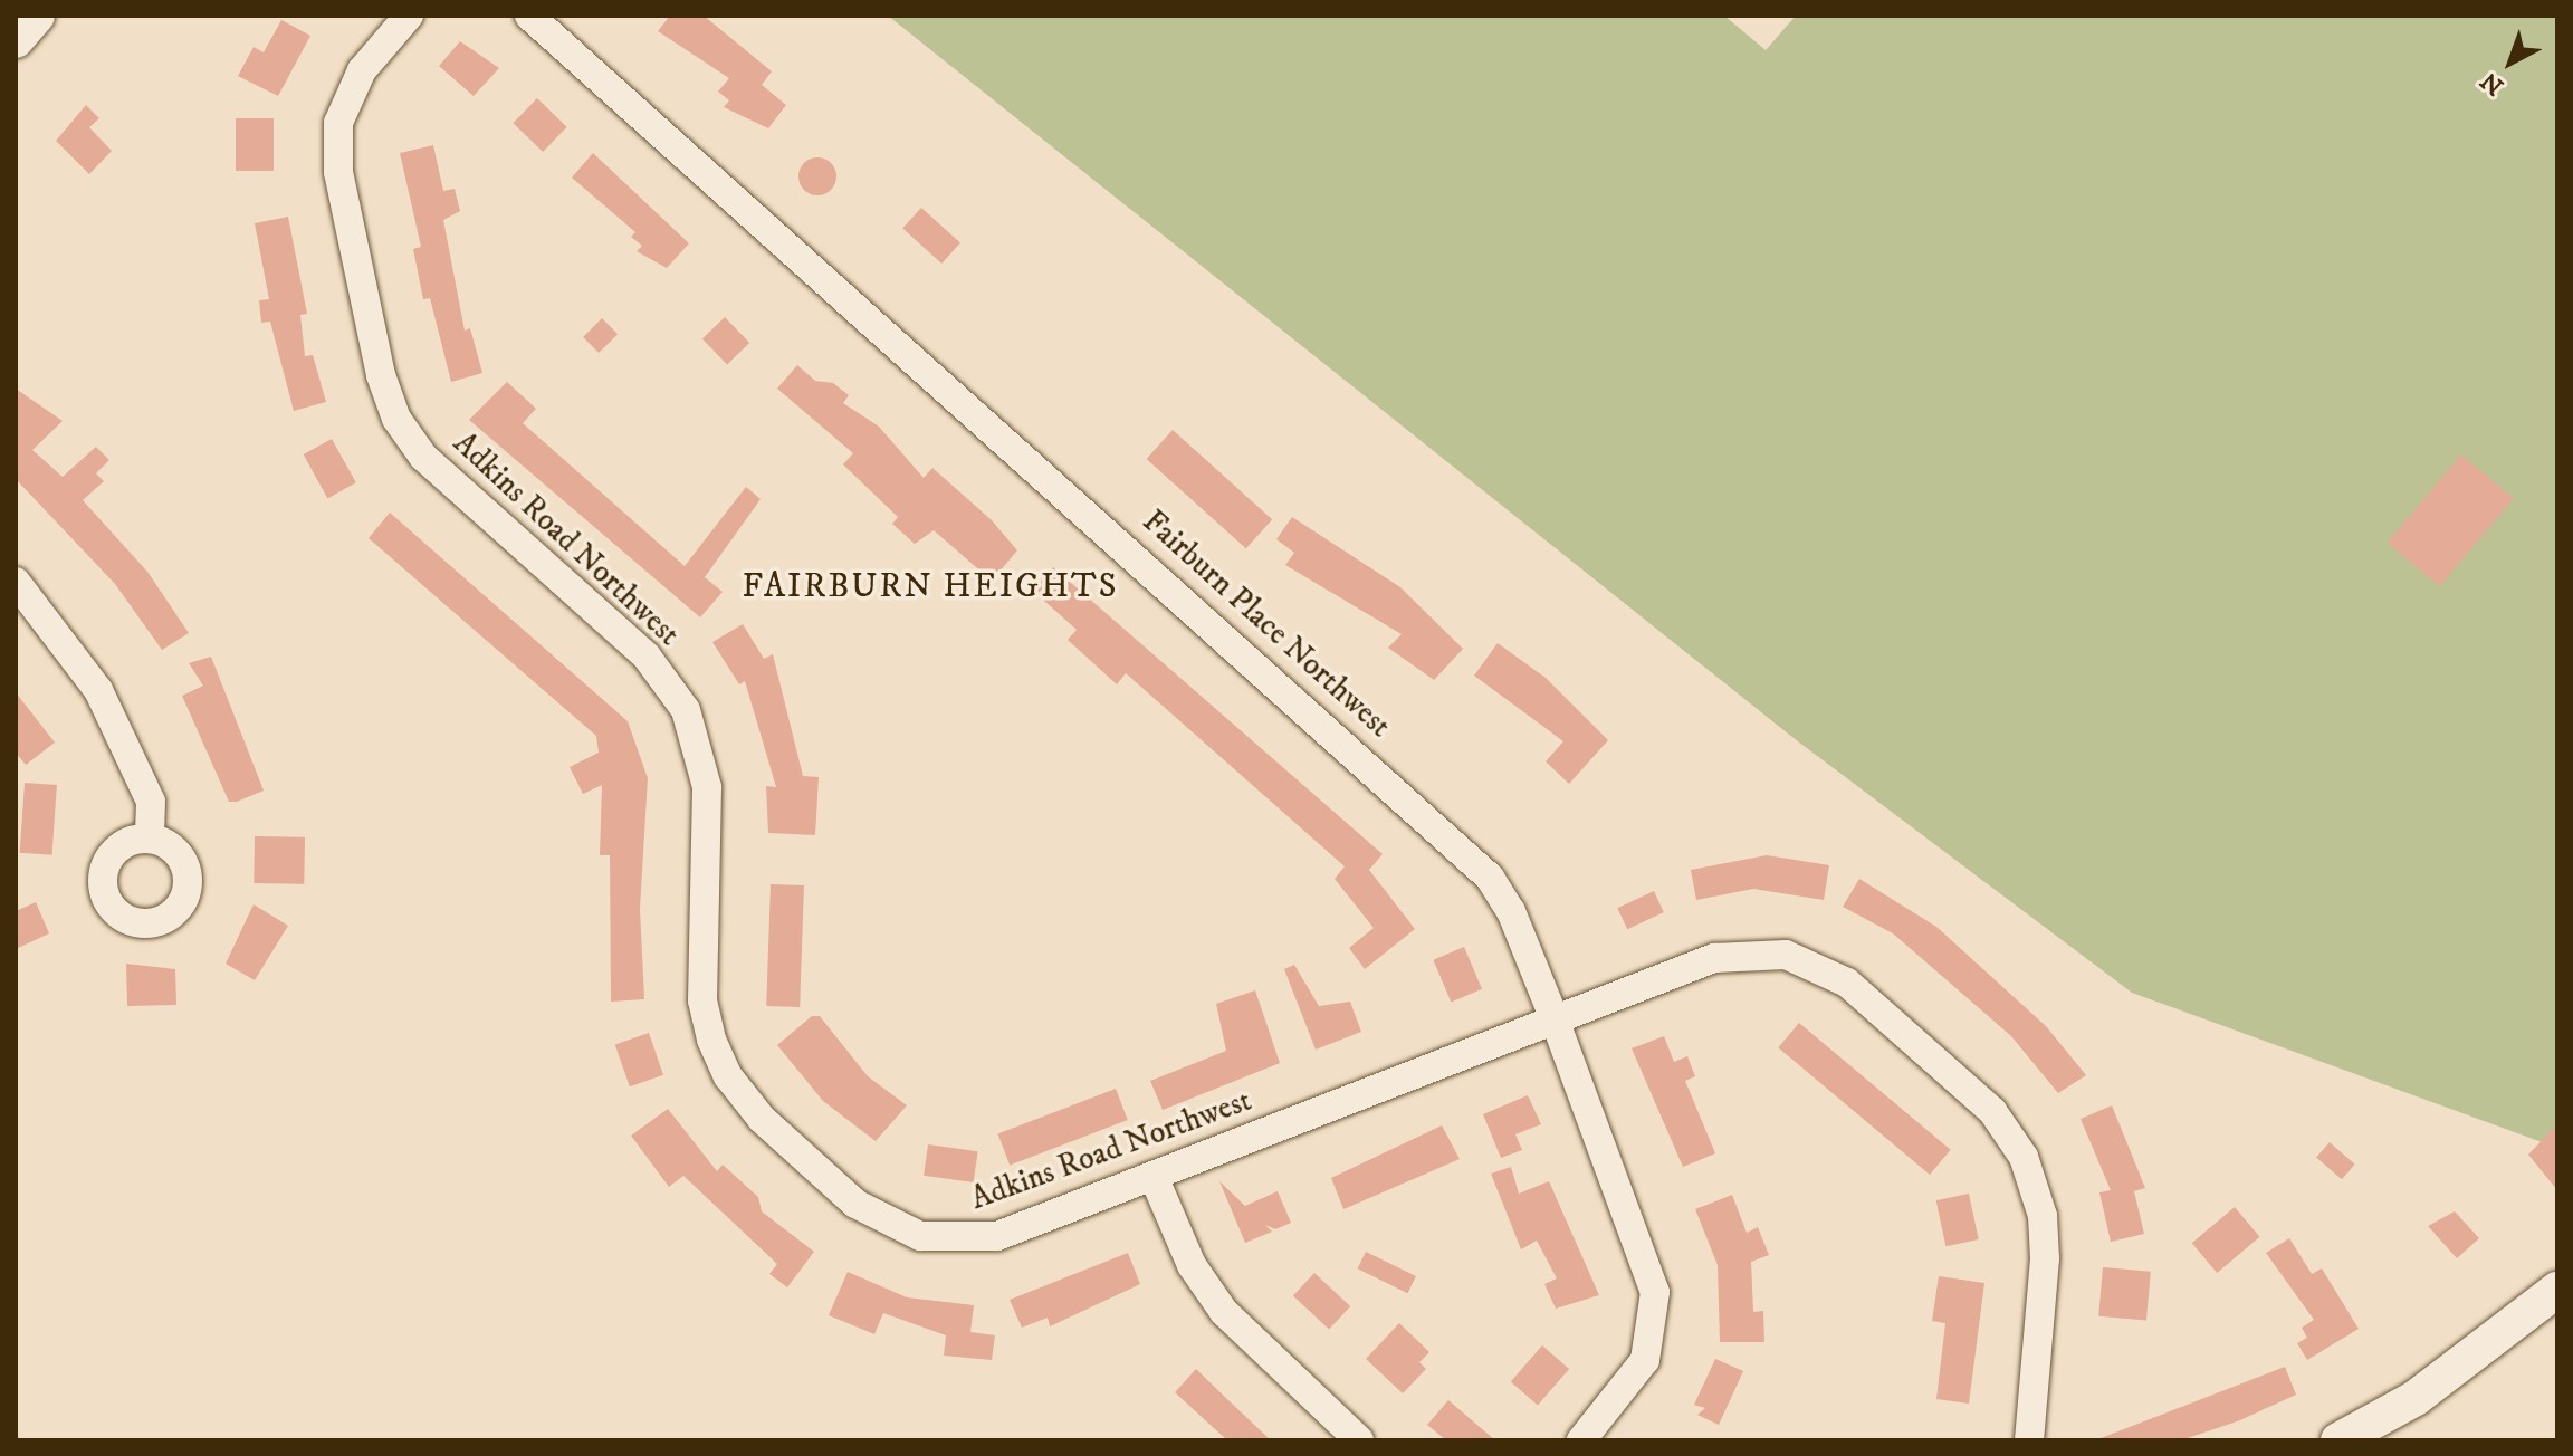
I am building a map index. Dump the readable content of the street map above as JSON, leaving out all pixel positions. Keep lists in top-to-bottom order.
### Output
{
  "streets": {
    "street": ["Adkins Road Northwest", "Fairburn Place Northwest"]
  },
  "crossings": [
    ["Adkins Road Northwest", "Fairburn Place Northwest"]
  ],
  "districts": ["FAIRBURN HEIGHTS"],
  "north": "bottom left"
}
